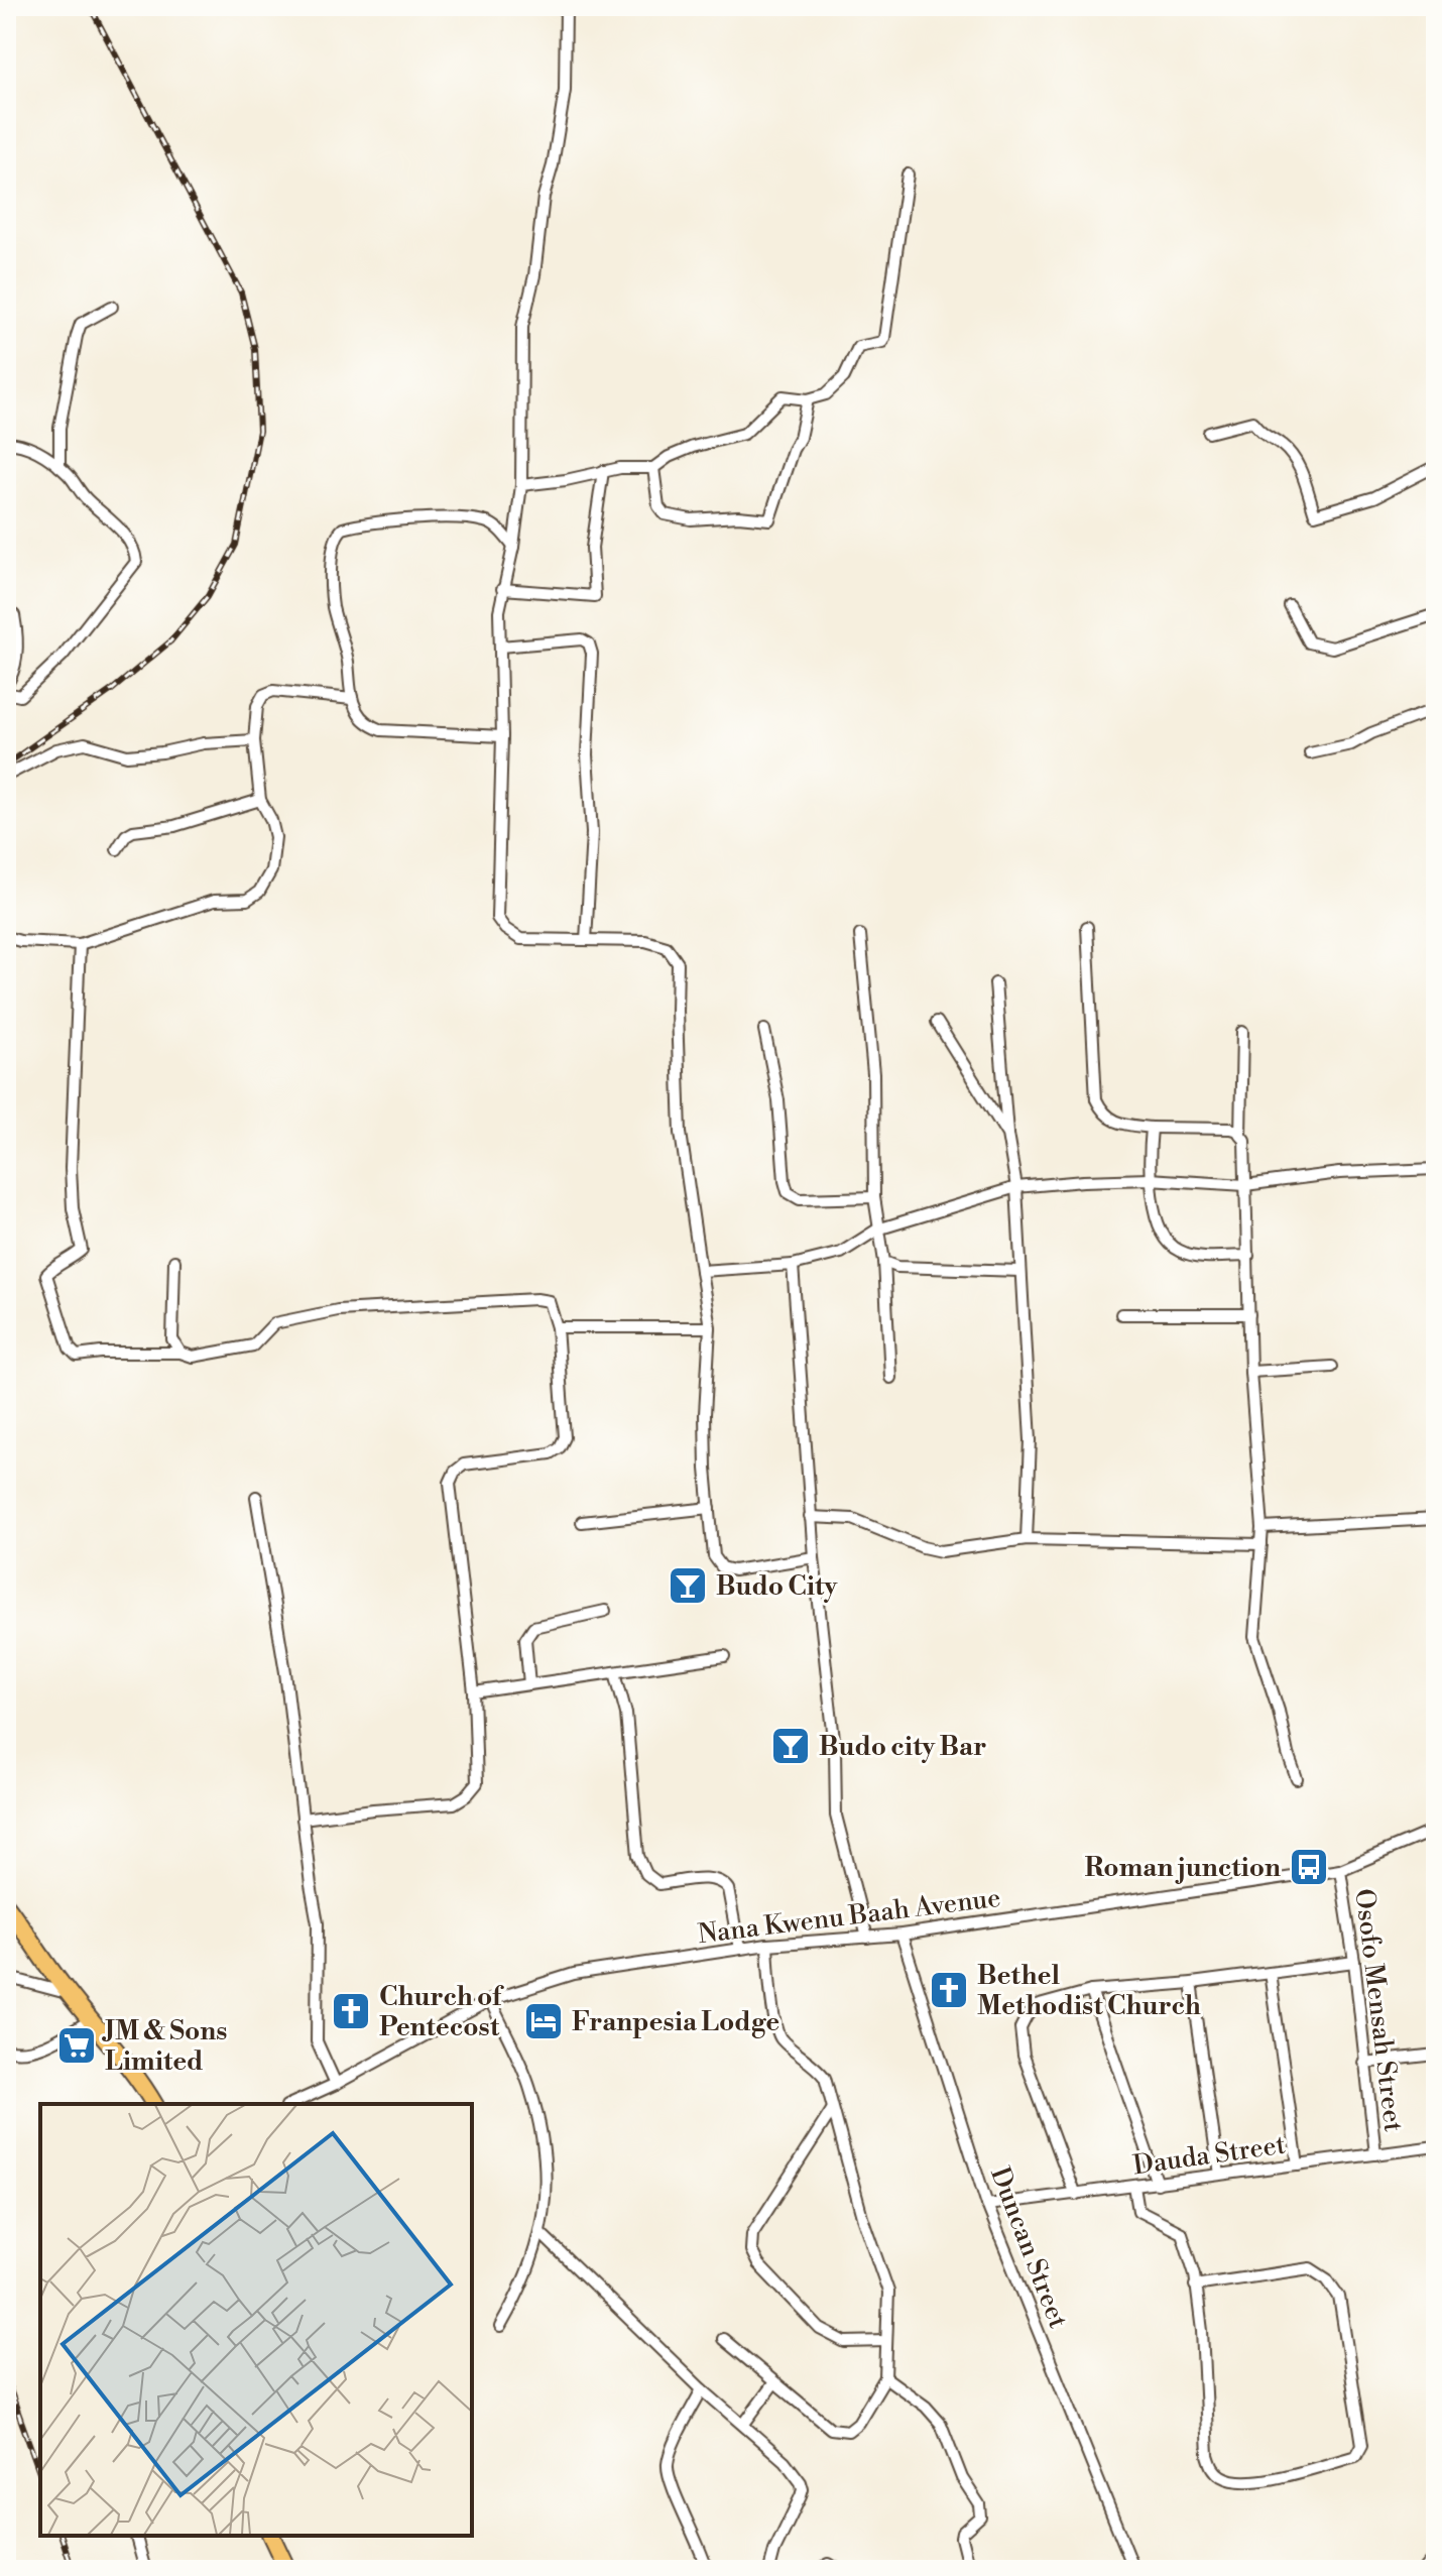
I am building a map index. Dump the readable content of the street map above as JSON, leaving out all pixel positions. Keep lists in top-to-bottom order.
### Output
{
  "streets": {
    "street": [
      "Nana Kwenu Baah Avenue",
      "Osofo Mensah Street",
      "Dauda Street",
      "Duncan Street"
    ]
  },
  "crossings": [
    ["Nana Kwenu Baah Avenue", "Osofo Mensah Street"],
    ["Nana Kwenu Baah Avenue", "Duncan Street"],
    ["Osofo Mensah Street", "Dauda Street"],
    ["Dauda Street", "Duncan Street"]
  ],
  "places": {
    "bar": ["Budo City", "Budo city Bar"],
    "bus stop": ["Roman junction"],
    "church": ["Bethel Methodist Church", "Church of Pentecost"],
    "hotel": ["Franpesia Lodge"],
    "supermarket": ["JM & Sons Limited"]
  }
}
